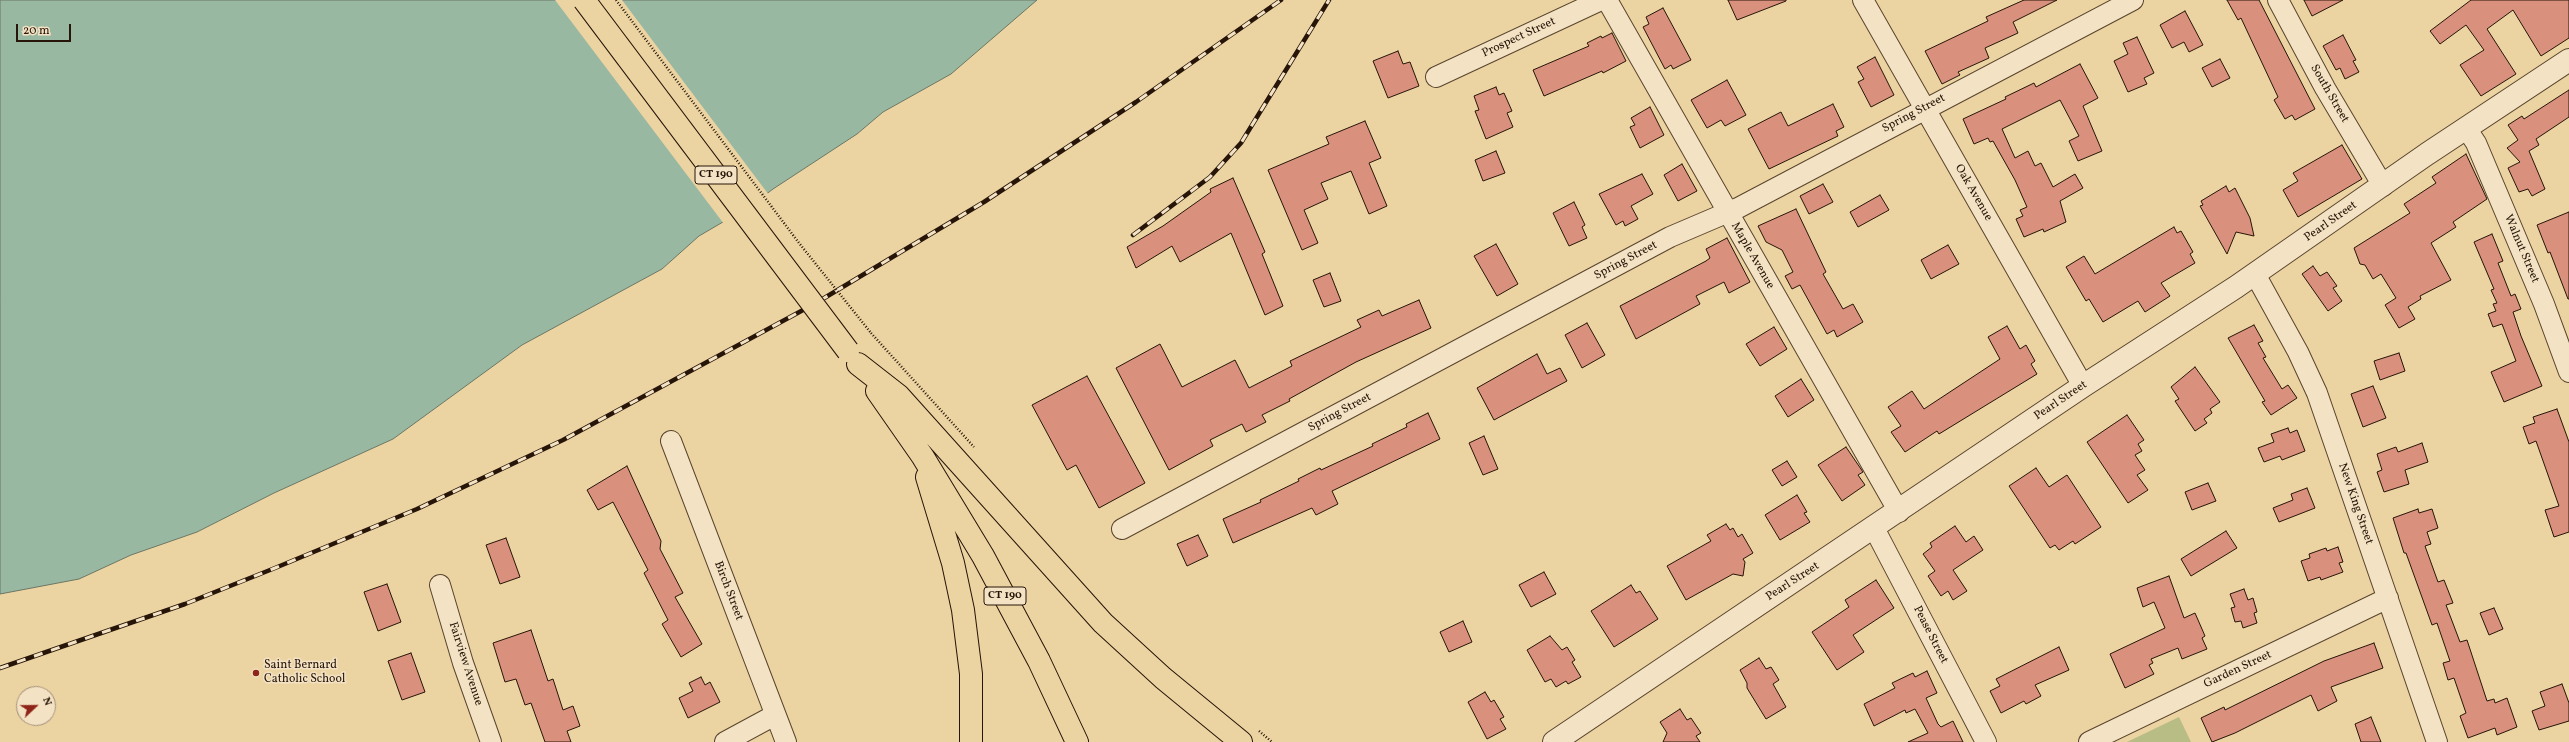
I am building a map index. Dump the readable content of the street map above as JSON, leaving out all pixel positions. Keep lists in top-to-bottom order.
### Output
{
  "streets": {
    "main road": ["CT 190"],
    "street": [
      "Prospect Street",
      "South Street",
      "Spring Street",
      "Oak Avenue",
      "Pearl Street",
      "Walnut Street",
      "Maple Avenue",
      "New King Street",
      "Birch Street",
      "Pease Street",
      "Fairview Avenue",
      "Garden Street"
    ]
  },
  "crossings": [
    ["South Street", "Pearl Street"],
    ["Spring Street", "Oak Avenue"],
    ["Spring Street", "Maple Avenue"],
    ["Oak Avenue", "Pearl Street"],
    ["Pearl Street", "Walnut Street"],
    ["Pearl Street", "Maple Avenue"],
    ["Pearl Street", "New King Street"],
    ["Pearl Street", "Pease Street"],
    ["New King Street", "Garden Street"]
  ],
  "places": ["Saint Bernard Catholic School"],
  "scale_bar": "20 m",
  "north": "right"
}
